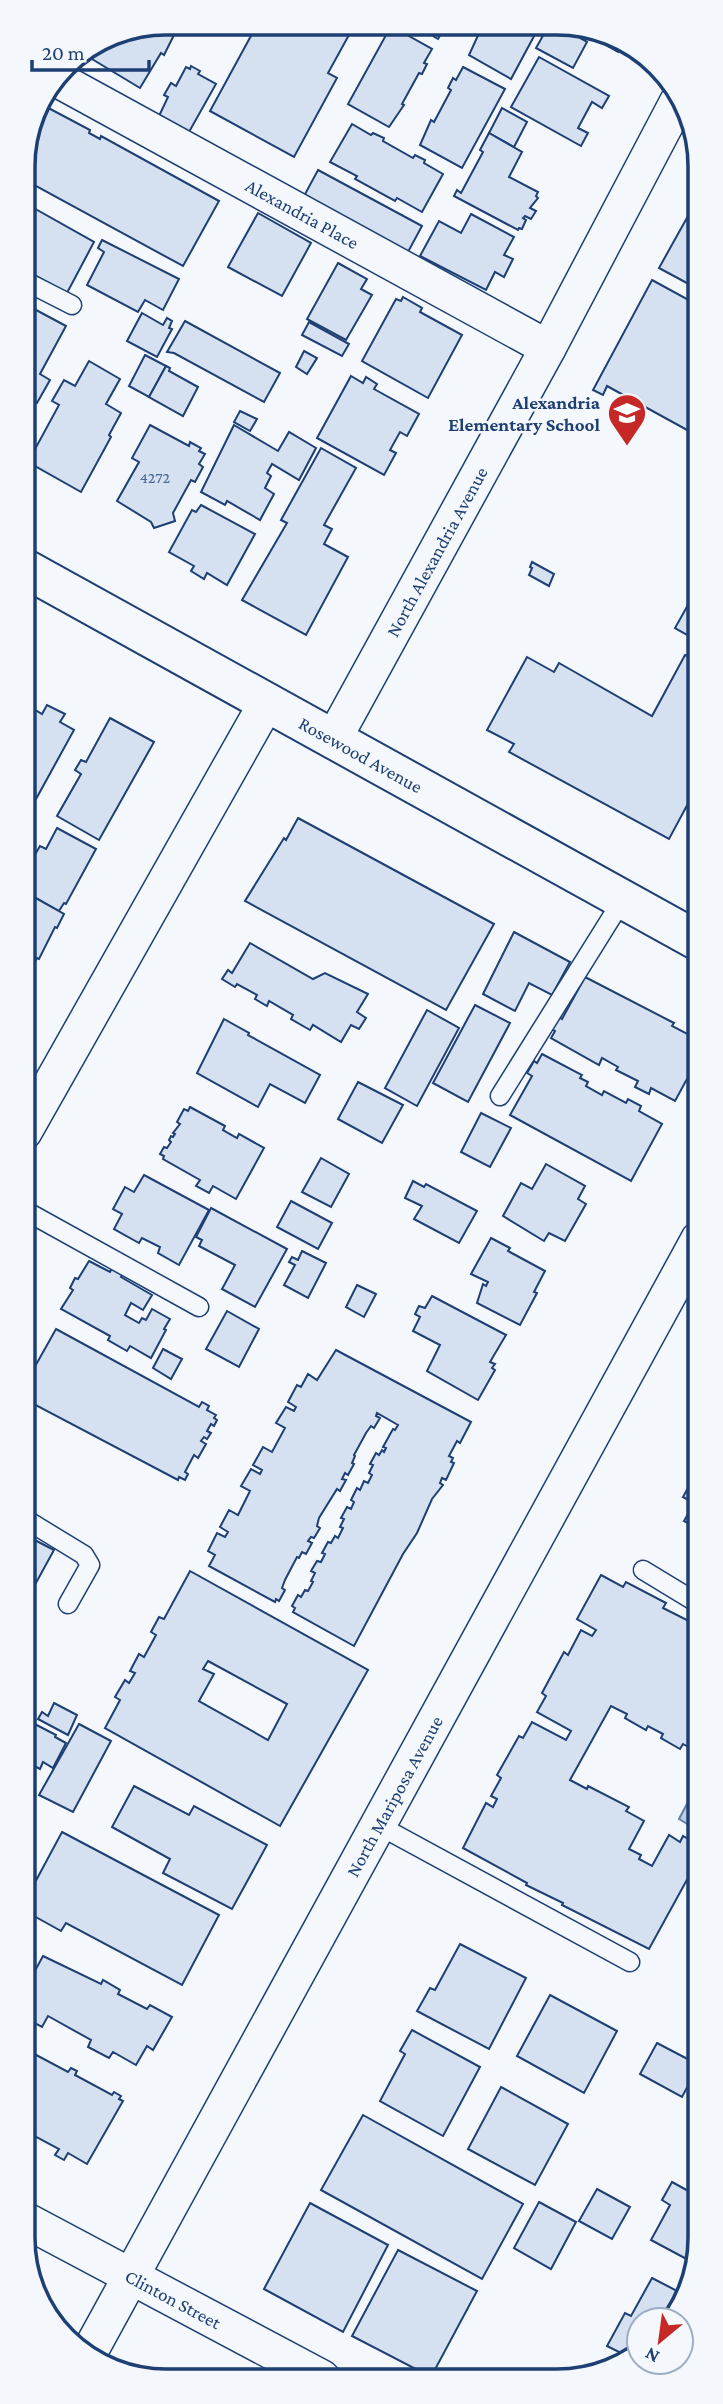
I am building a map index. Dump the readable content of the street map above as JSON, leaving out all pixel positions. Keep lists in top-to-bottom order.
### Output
{
  "streets": {
    "street": [
      "Alexandria Place",
      "North Alexandria Avenue",
      "Rosewood Avenue",
      "North Mariposa Avenue",
      "Clinton Street"
    ]
  },
  "crossings": [
    ["Alexandria Place", "North Alexandria Avenue"],
    ["North Alexandria Avenue", "Rosewood Avenue"],
    ["North Mariposa Avenue", "Clinton Street"]
  ],
  "places": {
    "school or university": ["Alexandria Elementary School"]
  },
  "house_numbers": ["4272"],
  "scale_bar": "20 m",
  "north": "bottom left"
}
